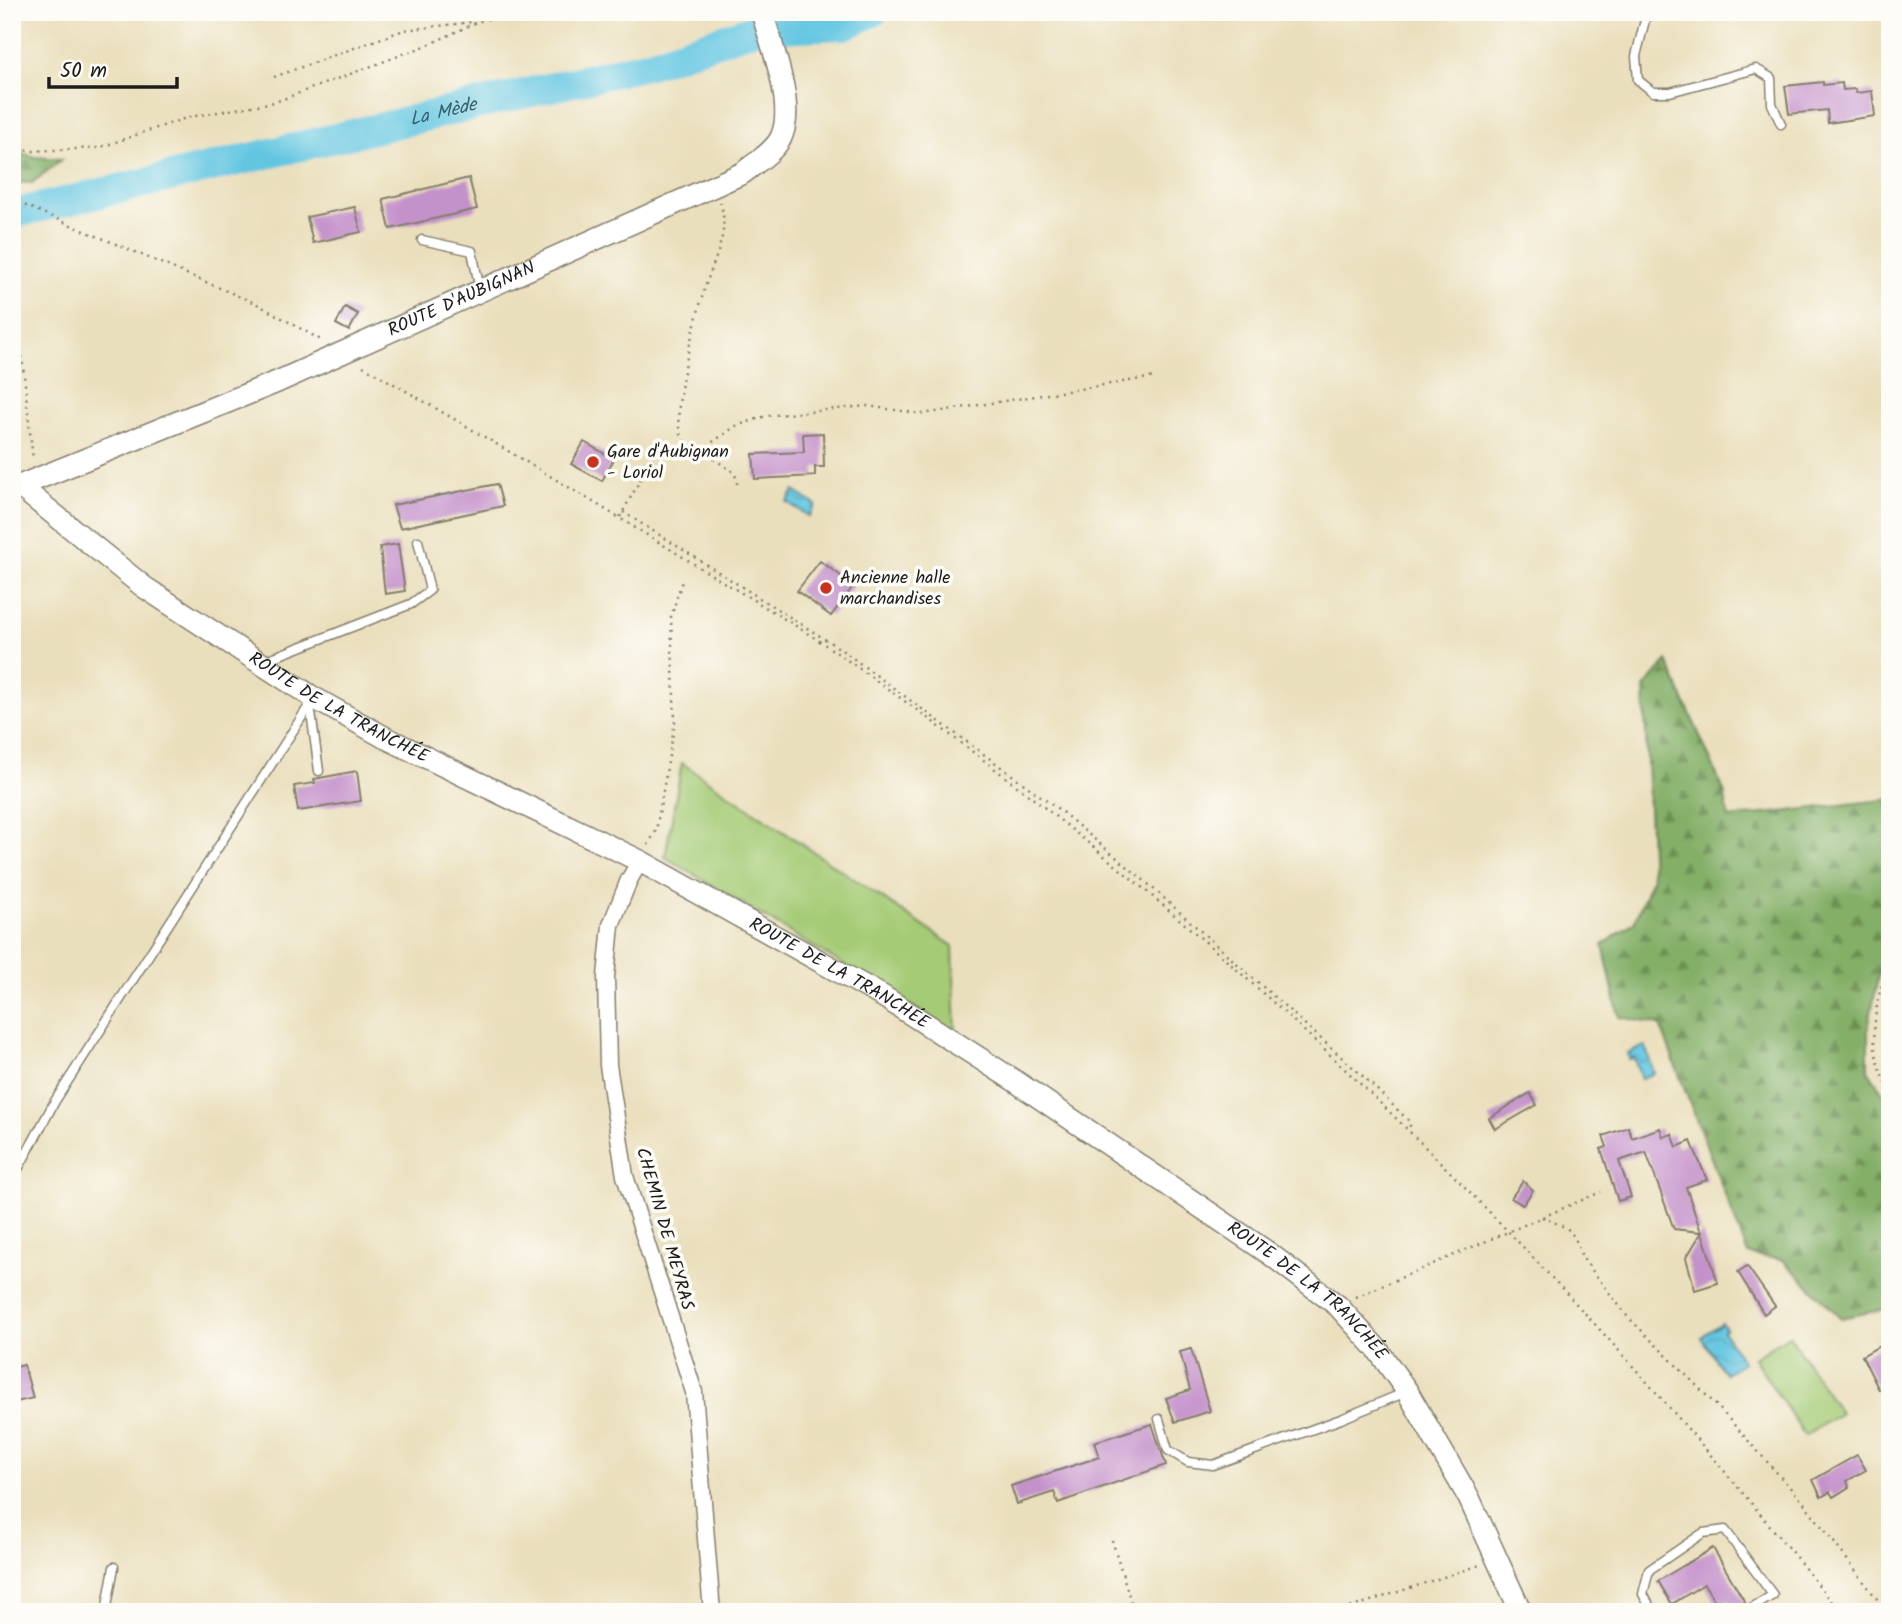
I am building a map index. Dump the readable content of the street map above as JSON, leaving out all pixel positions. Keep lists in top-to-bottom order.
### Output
{
  "streets": {
    "street": ["ROUTE D'AUBIGNAN", "ROUTE DE LA TRANCHÉE", "CHEMIN DE MEYRAS"]
  },
  "crossings": [
    ["ROUTE D'AUBIGNAN", "ROUTE DE LA TRANCHÉE"],
    ["ROUTE DE LA TRANCHÉE", "CHEMIN DE MEYRAS"]
  ],
  "water": ["La Mède"],
  "places": ["Gare d'Aubignan - Loriol", "Ancienne halle marchandises"],
  "scale_bar": "50 m"
}
